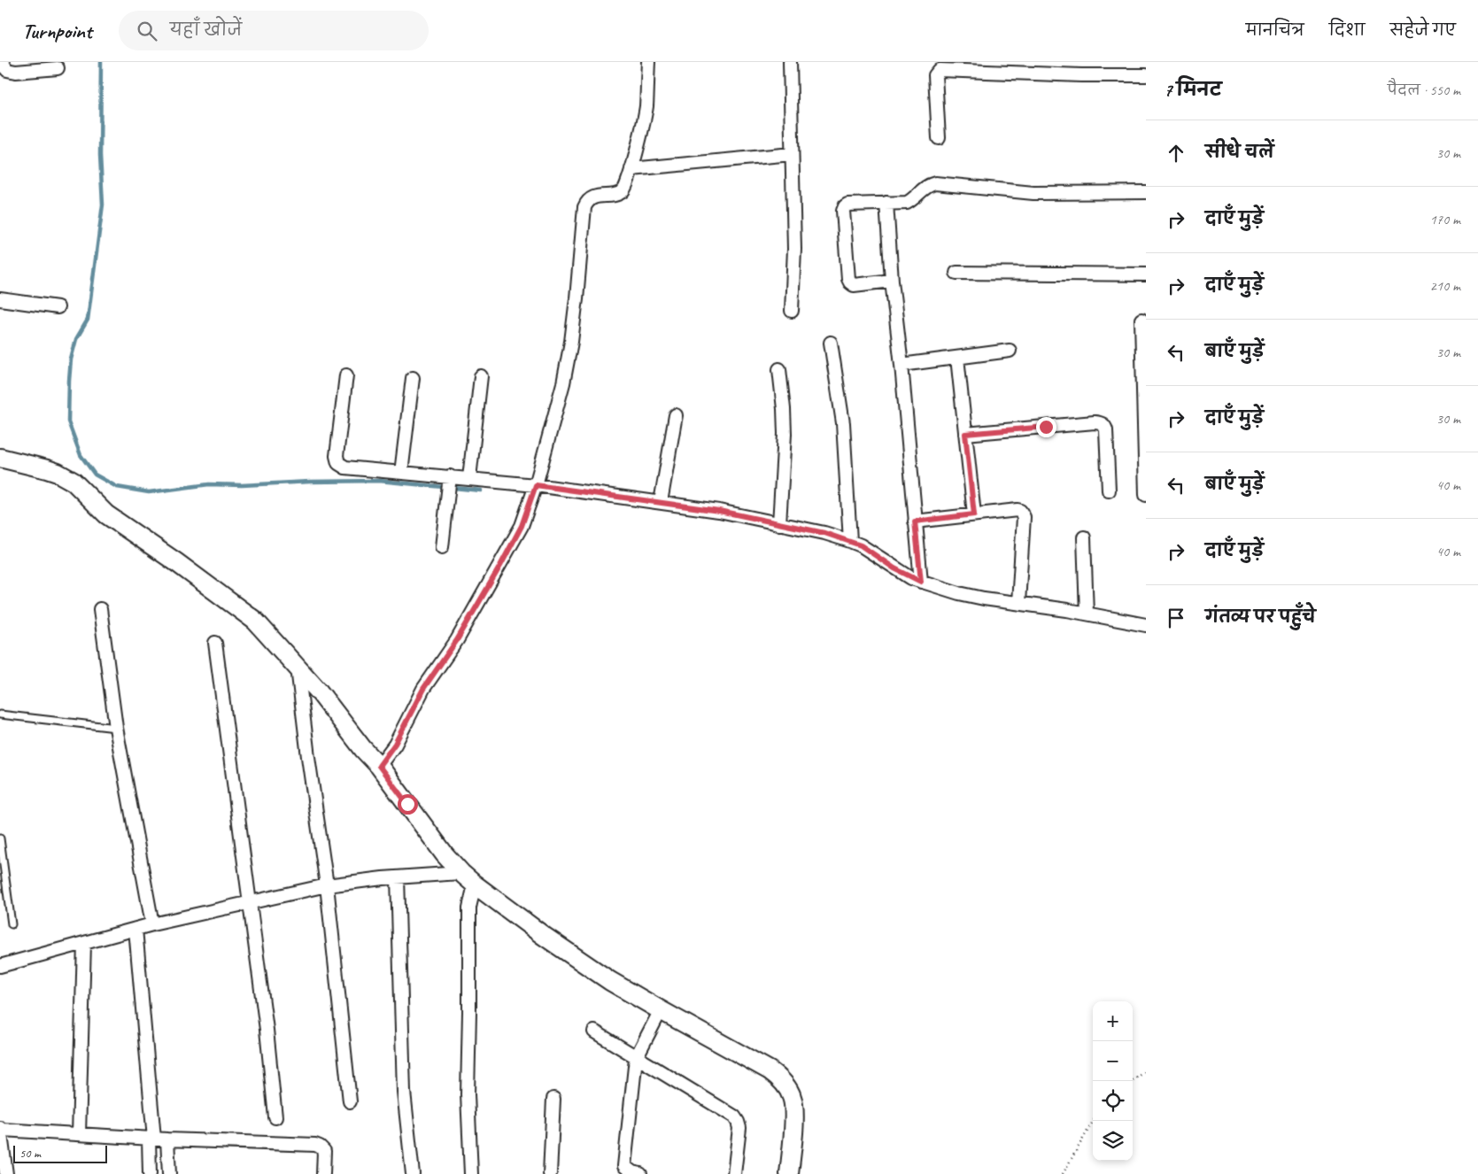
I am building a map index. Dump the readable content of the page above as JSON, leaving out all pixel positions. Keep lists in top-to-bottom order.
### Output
{
  "scale_bar": "50 m",
  "page": {
    "header": "Turnpoint",
    "search": "यहाँ खोजें",
    "nav": ["मानचित्र", "दिशा", "सहेजे गए"],
    "heading": ["7 मिनट", "पैदल · 550 m"],
    "list": [
      ["सीधे चलें", "30 m"],
      ["दाएँ मुड़ें", "170 m"],
      ["दाएँ मुड़ें", "210 m"],
      ["बाएँ मुड़ें", "30 m"],
      ["दाएँ मुड़ें", "30 m"],
      ["बाएँ मुड़ें", "40 m"],
      ["दाएँ मुड़ें", "40 m"],
      "गंतव्य पर पहुँचे"
    ],
    "map_buttons": ["+", "−"],
    "scale": "50 m"
  }
}
